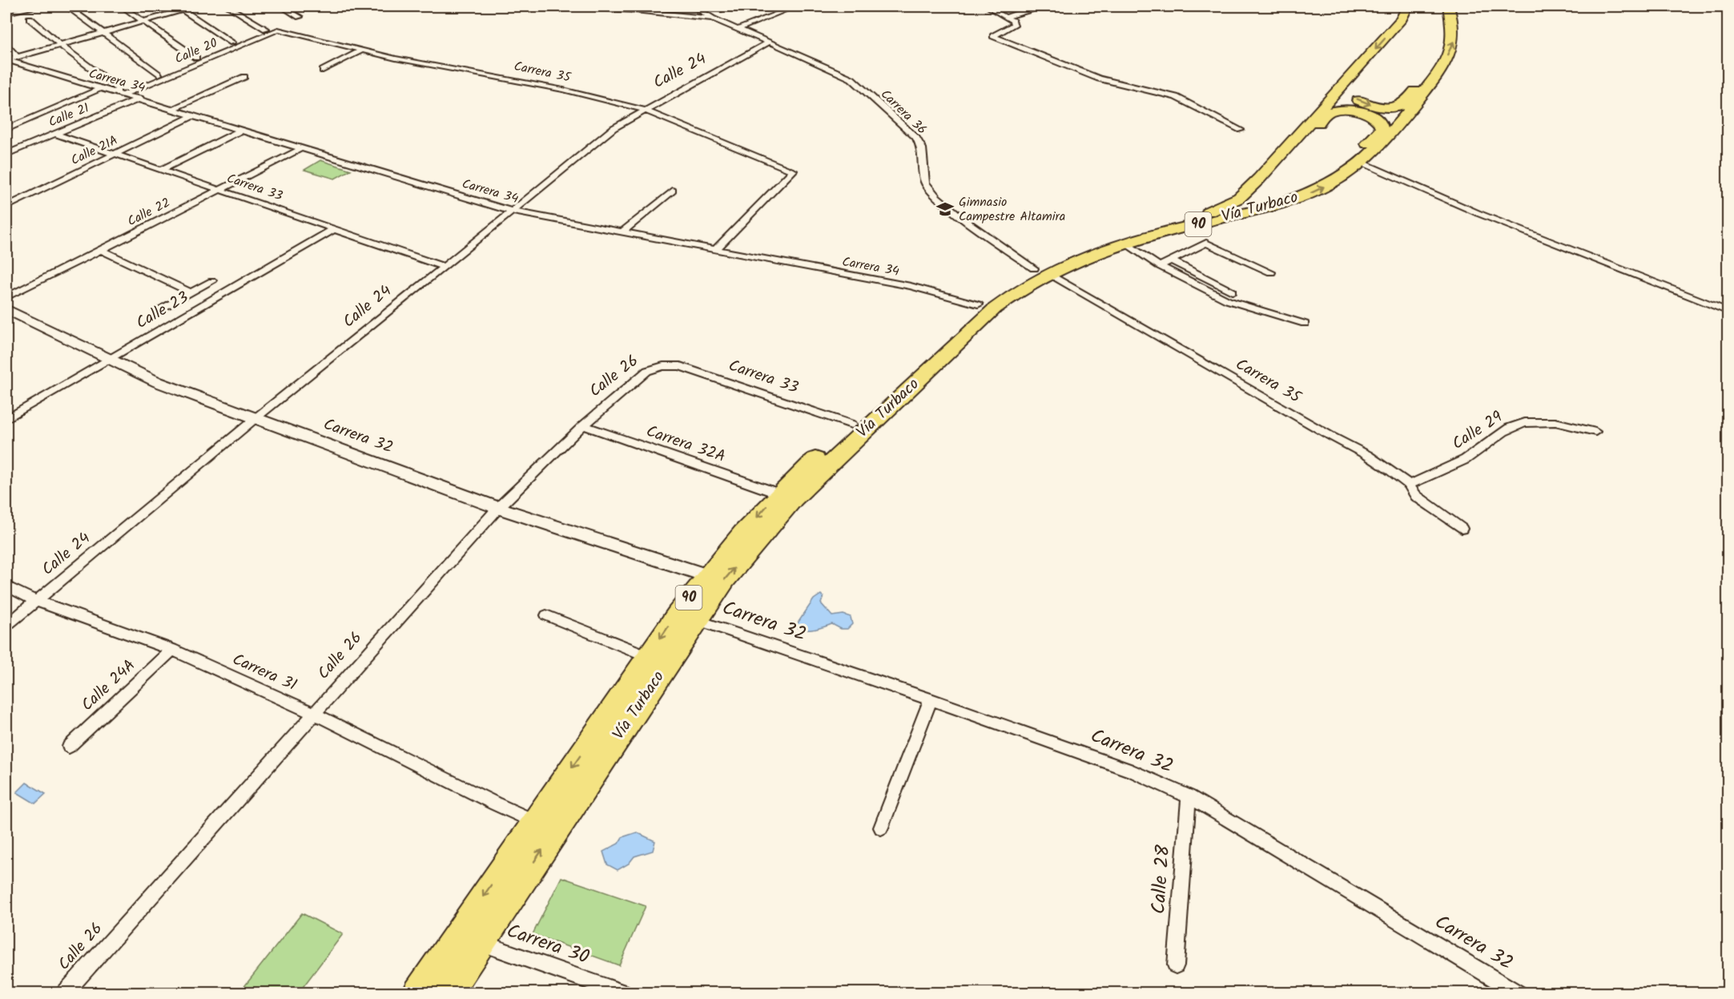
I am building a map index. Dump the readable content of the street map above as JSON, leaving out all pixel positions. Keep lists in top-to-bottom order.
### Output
{
  "streets": {
    "highway": ["Vía Turbaco", "90"],
    "street": [
      "Calle 20",
      "Calle 24",
      "Carrera 35",
      "Carrera 34",
      "Carrera 36",
      "Calle 21",
      "Calle 21A",
      "Carrera 33",
      "Calle 22",
      "Calle 23",
      "Calle 26",
      "Calle 29",
      "Carrera 32",
      "Carrera 32A",
      "Carrera 31",
      "Calle 24A",
      "Calle 28",
      "Carrera 30"
    ]
  },
  "crossings": [
    ["Calle 20", "Carrera 35"],
    ["Calle 20", "Carrera 34"],
    ["Calle 24", "Carrera 35"],
    ["Calle 24", "Carrera 34"],
    ["Calle 24", "Carrera 36"],
    ["Calle 24", "Carrera 33"],
    ["Calle 24", "Carrera 32"],
    ["Calle 24", "Carrera 31"],
    ["Carrera 35", "Carrera 34"],
    ["Carrera 35", "Carrera 36"],
    ["Carrera 35", "Vía Turbaco"],
    ["Carrera 35", "Calle 29"],
    ["Carrera 34", "Calle 21"],
    ["Carrera 34", "Calle 21A"],
    ["Carrera 34", "Vía Turbaco"],
    ["Carrera 34", "Calle 22"],
    ["Carrera 36", "Vía Turbaco"],
    ["Calle 21", "Carrera 33"],
    ["Calle 21A", "Carrera 33"],
    ["Carrera 33", "Vía Turbaco"],
    ["Carrera 33", "Calle 22"],
    ["Carrera 33", "Calle 23"],
    ["Carrera 33", "Calle 26"],
    ["Vía Turbaco", "Carrera 32"],
    ["Vía Turbaco", "Carrera 32A"],
    ["Vía Turbaco", "Carrera 31"],
    ["Vía Turbaco", "Carrera 30"],
    ["Calle 23", "Carrera 32"],
    ["Calle 26", "Carrera 32"],
    ["Calle 26", "Carrera 32A"],
    ["Calle 26", "Carrera 31"],
    ["Carrera 32", "Calle 28"],
    ["Carrera 31", "Calle 24A"]
  ],
  "places": {
    "school or university": ["Gimnasio Campestre Altamira"]
  }
}
